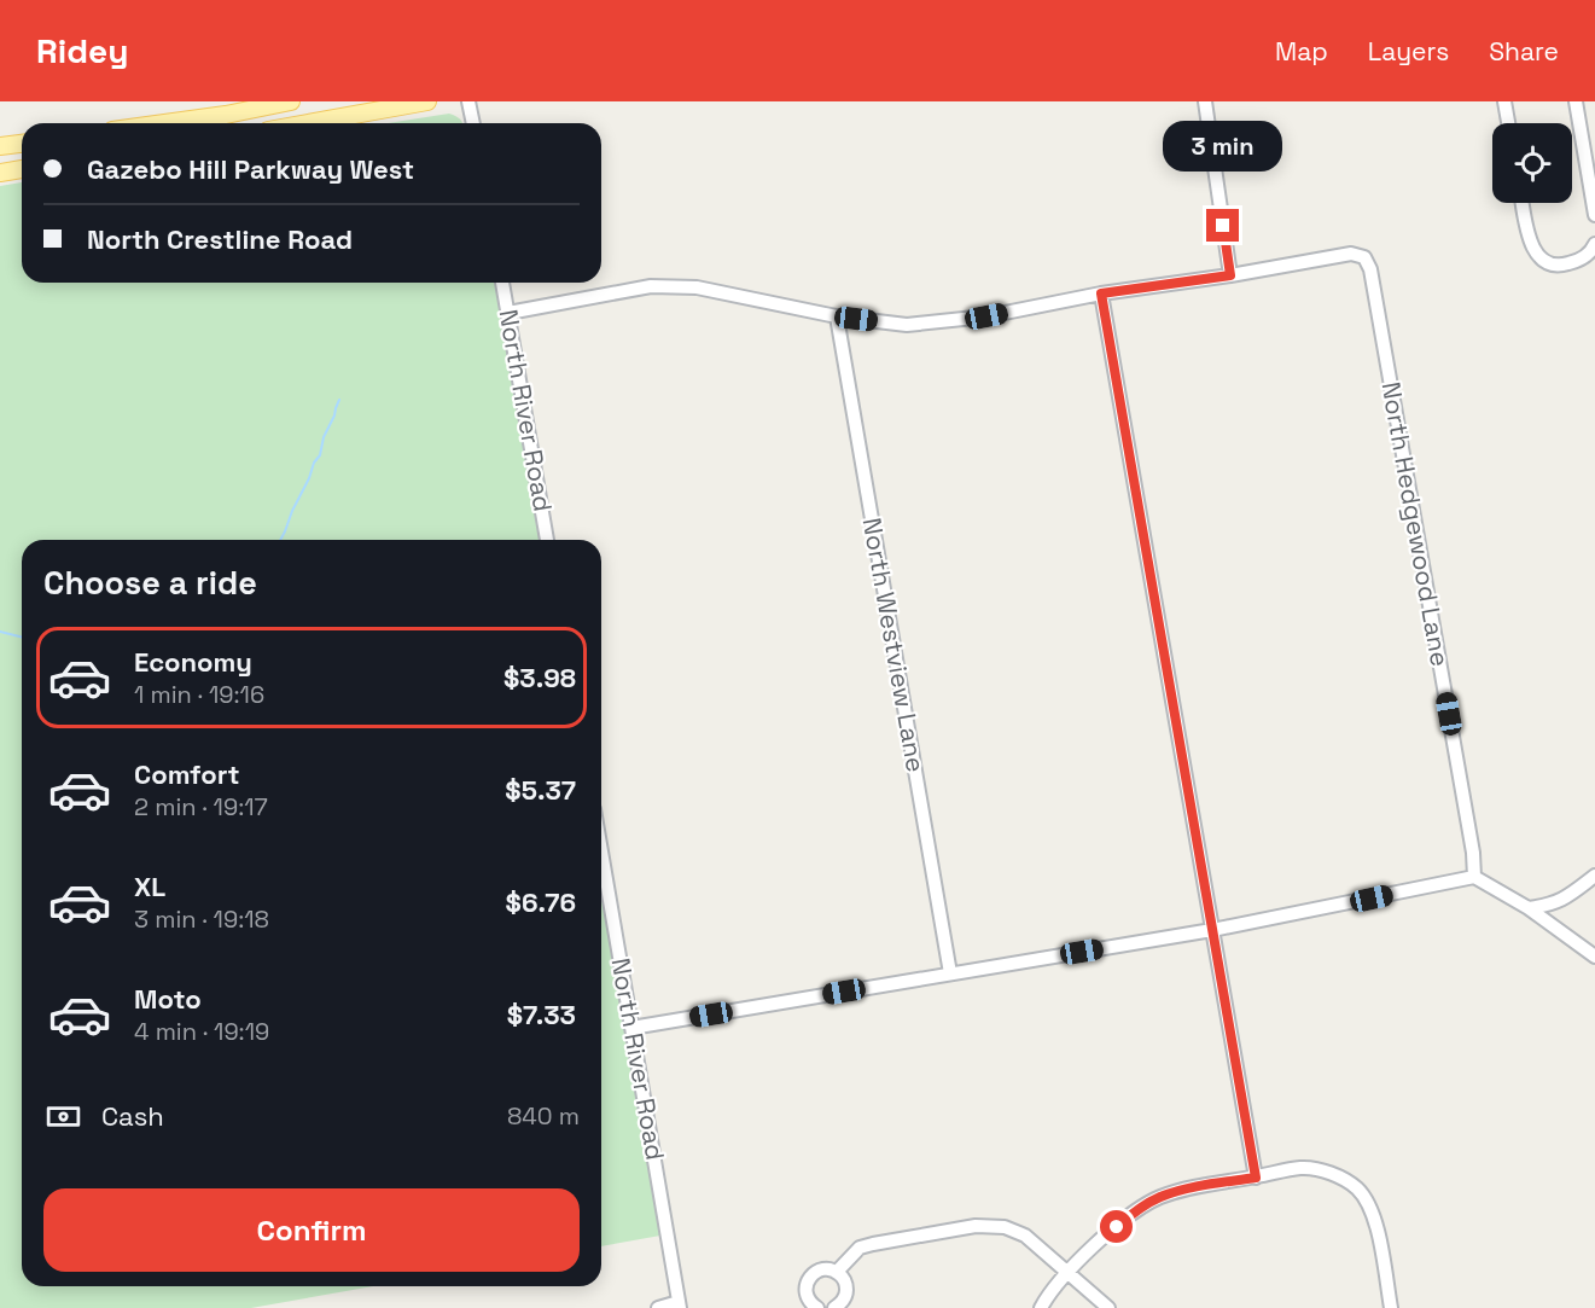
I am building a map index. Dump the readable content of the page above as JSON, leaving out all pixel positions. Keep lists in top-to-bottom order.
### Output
{
  "streets": {
    "street": ["North River Road", "North Hedgewood Lane", "North Westview Lane"]
  },
  "page": {
    "header": "Ridey",
    "nav": ["Map", "Layers", "Share"],
    "bubble": "3 min",
    "banner": ["Gazebo Hill Parkway West", "North Crestline Road"],
    "heading": "Choose a ride",
    "list": [
      {
        "name": "Economy",
        "note": "1 min · 19:16",
        "value": "$3.98"
      },
      {
        "name": "Comfort",
        "note": "2 min · 19:17",
        "value": "$5.37"
      },
      {
        "name": "XL",
        "note": "3 min · 19:18",
        "value": "$6.76"
      },
      {
        "name": "Moto",
        "note": "4 min · 19:19",
        "value": "$7.33"
      }
    ],
    "pay": ["Cash", "840 m"],
    "buttons": "Confirm"
  }
}
